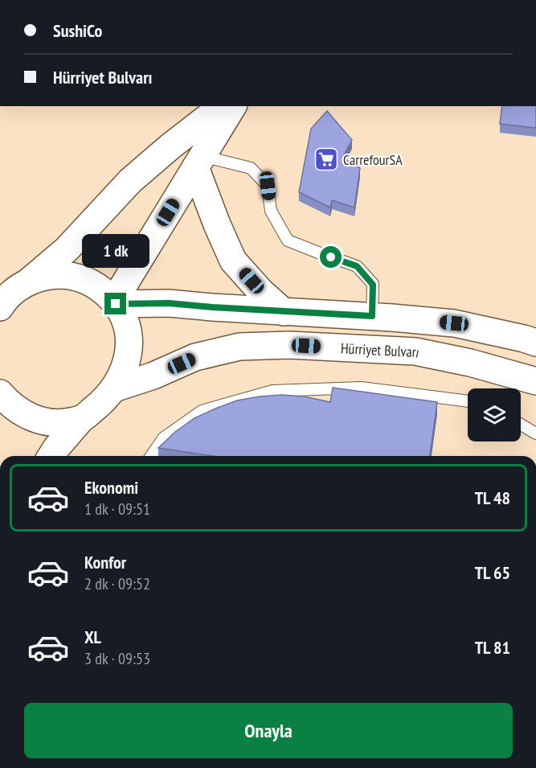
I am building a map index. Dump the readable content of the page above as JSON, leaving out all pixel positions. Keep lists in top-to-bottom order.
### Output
{
  "streets": {
    "main road": ["Hürriyet Bulvarı"]
  },
  "places": {
    "supermarket": ["CarrefourSA"]
  },
  "page": {
    "banner": ["SushiCo", "Hürriyet Bulvarı"],
    "bubble": "1 dk",
    "list": [
      {
        "name": "Ekonomi",
        "note": "1 dk · 09:51",
        "value": "TL 48"
      },
      {
        "name": "Konfor",
        "note": "2 dk · 09:52",
        "value": "TL 65"
      },
      {
        "name": "XL",
        "note": "3 dk · 09:53",
        "value": "TL 81"
      }
    ],
    "buttons": "Onayla"
  }
}
